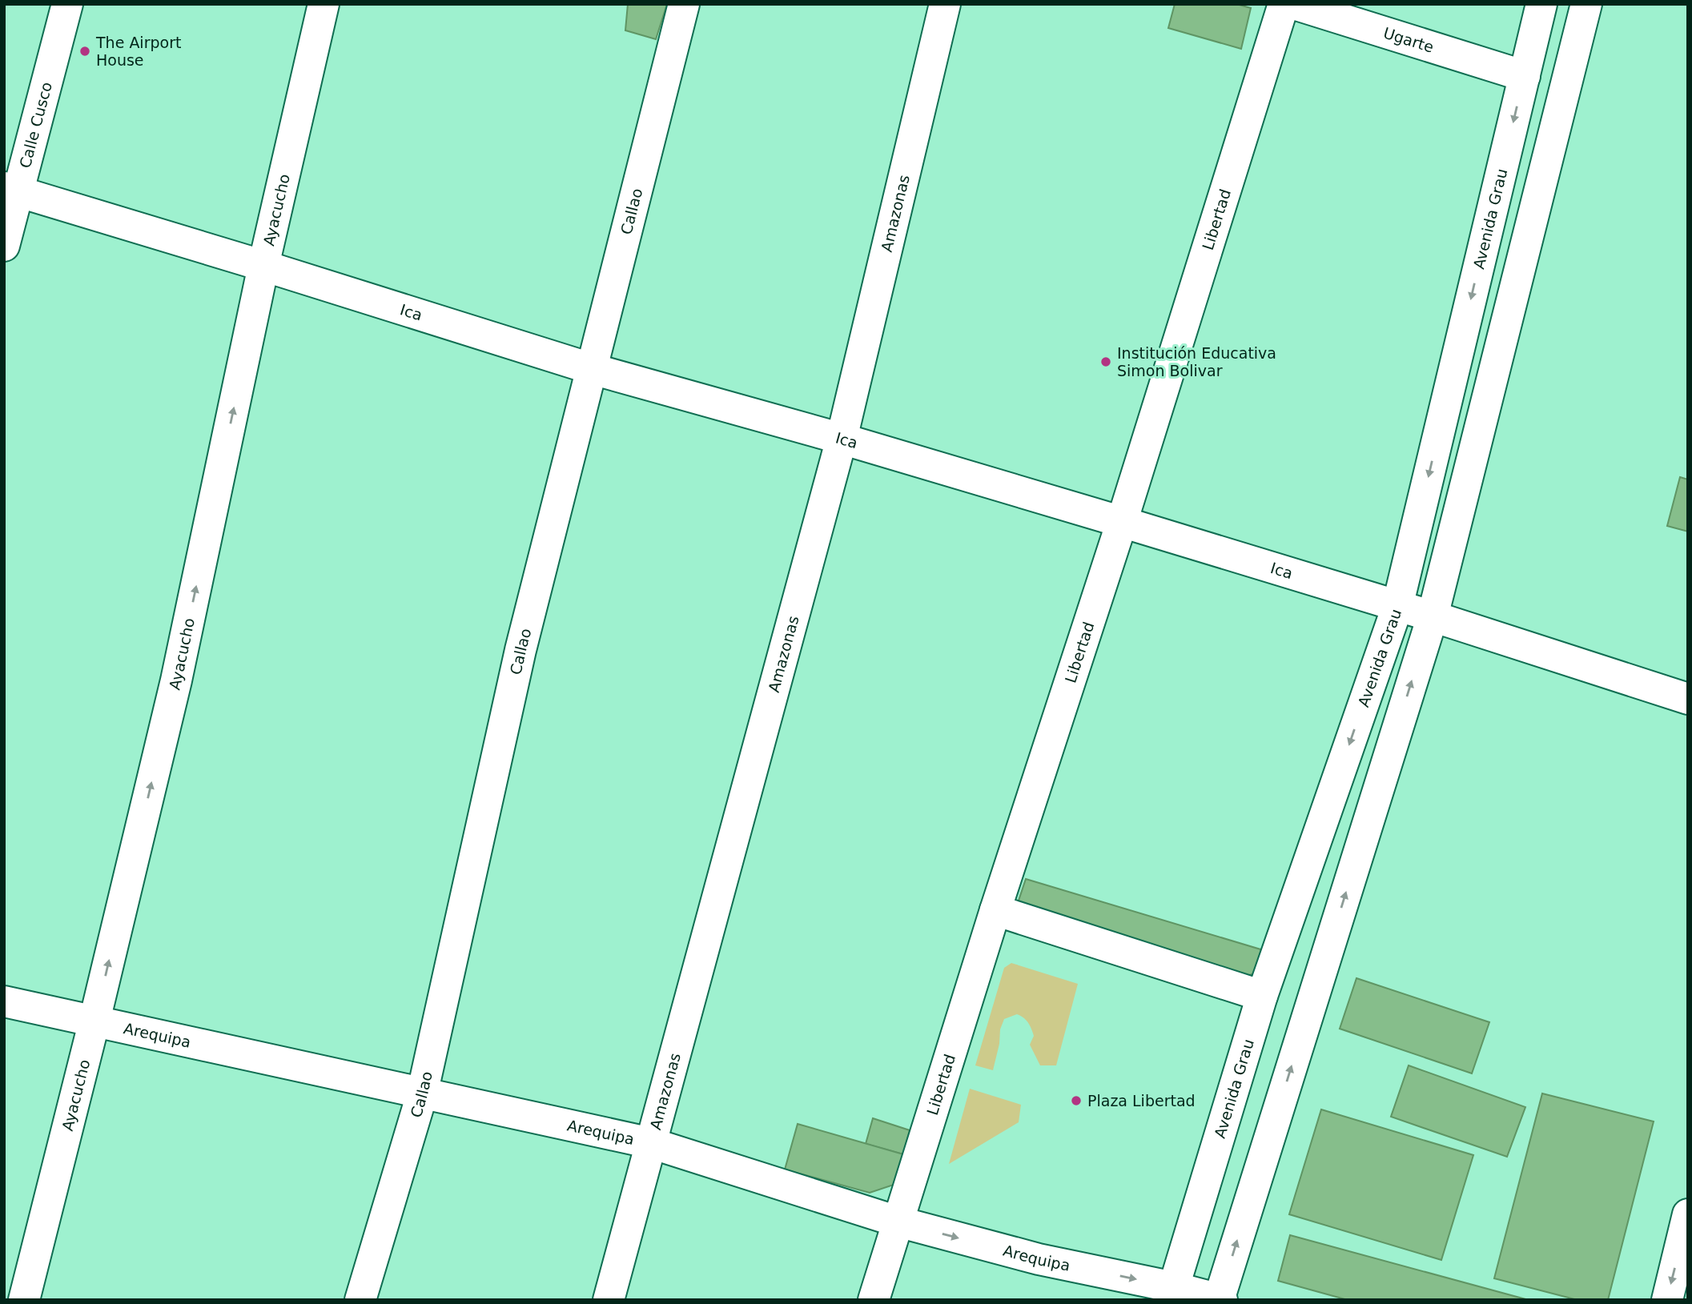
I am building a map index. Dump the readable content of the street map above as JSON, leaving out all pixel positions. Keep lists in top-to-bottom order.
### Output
{
  "streets": {
    "street": [
      "Ugarte",
      "Calle Cusco",
      "Ayacucho",
      "Callao",
      "Amazonas",
      "Avenida Grau",
      "Libertad",
      "Ica",
      "Arequipa"
    ]
  },
  "crossings": [
    ["Ugarte", "Avenida Grau"],
    ["Calle Cusco", "Ica"],
    ["Ayacucho", "Ica"],
    ["Ayacucho", "Arequipa"],
    ["Callao", "Ica"],
    ["Callao", "Arequipa"],
    ["Amazonas", "Ica"],
    ["Amazonas", "Arequipa"],
    ["Avenida Grau", "Ica"],
    ["Avenida Grau", "Arequipa"],
    ["Libertad", "Ica"],
    ["Libertad", "Arequipa"]
  ],
  "one_way": ["Ayacucho"],
  "places": ["The Airport House", "Institución Educativa Simon Bolivar", "Plaza Libertad"]
}
